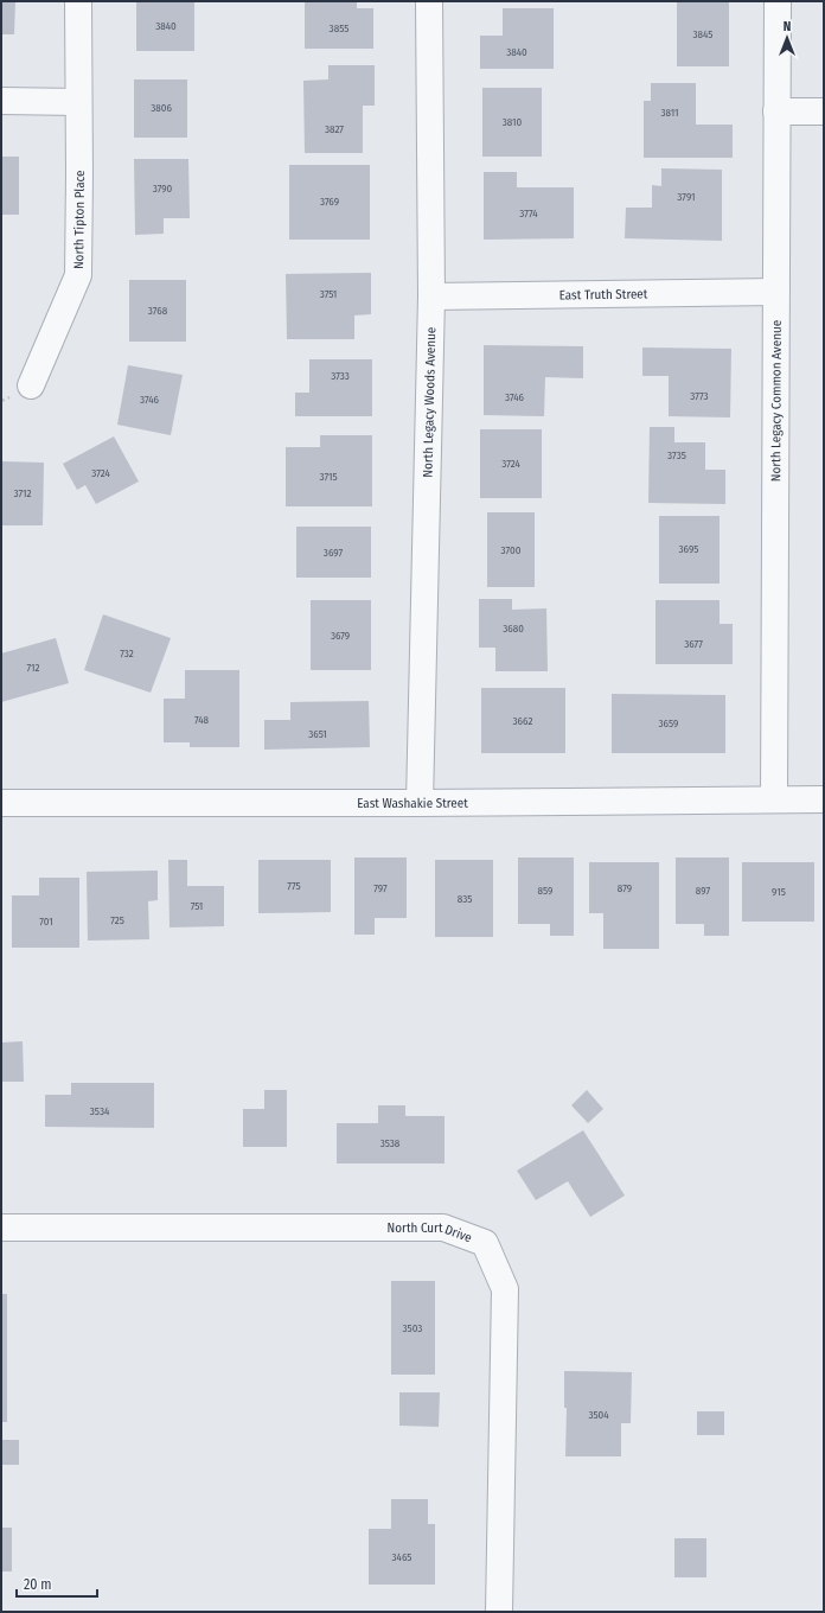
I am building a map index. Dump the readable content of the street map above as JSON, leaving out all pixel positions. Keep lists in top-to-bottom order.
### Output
{
  "streets": {
    "street": [
      "North Tipton Place",
      "East Truth Street",
      "North Legacy Common Avenue",
      "North Legacy Woods Avenue",
      "East Washakie Street",
      "North Curt Drive"
    ]
  },
  "crossings": [
    ["East Truth Street", "North Legacy Common Avenue"],
    ["East Truth Street", "North Legacy Woods Avenue"],
    ["North Legacy Common Avenue", "East Washakie Street"],
    ["North Legacy Woods Avenue", "East Washakie Street"]
  ],
  "house_numbers": [
    "3840",
    "3855",
    "3845",
    "3840",
    "3806",
    "3811",
    "3810",
    "3827",
    "3790",
    "3791",
    "3769",
    "3774",
    "3751",
    "3768",
    "3733",
    "3773",
    "3746",
    "3746",
    "3735",
    "3724",
    "3724",
    "3715",
    "3712",
    "3695",
    "3700",
    "3697",
    "3680",
    "3679",
    "3677",
    "732",
    "712",
    "748",
    "3662",
    "3659",
    "3651",
    "775",
    "797",
    "879",
    "859",
    "897",
    "915",
    "835",
    "751",
    "725",
    "701",
    "3534",
    "3538",
    "3503",
    "3504",
    "3465"
  ],
  "scale_bar": "20 m",
  "north": "top"
}
